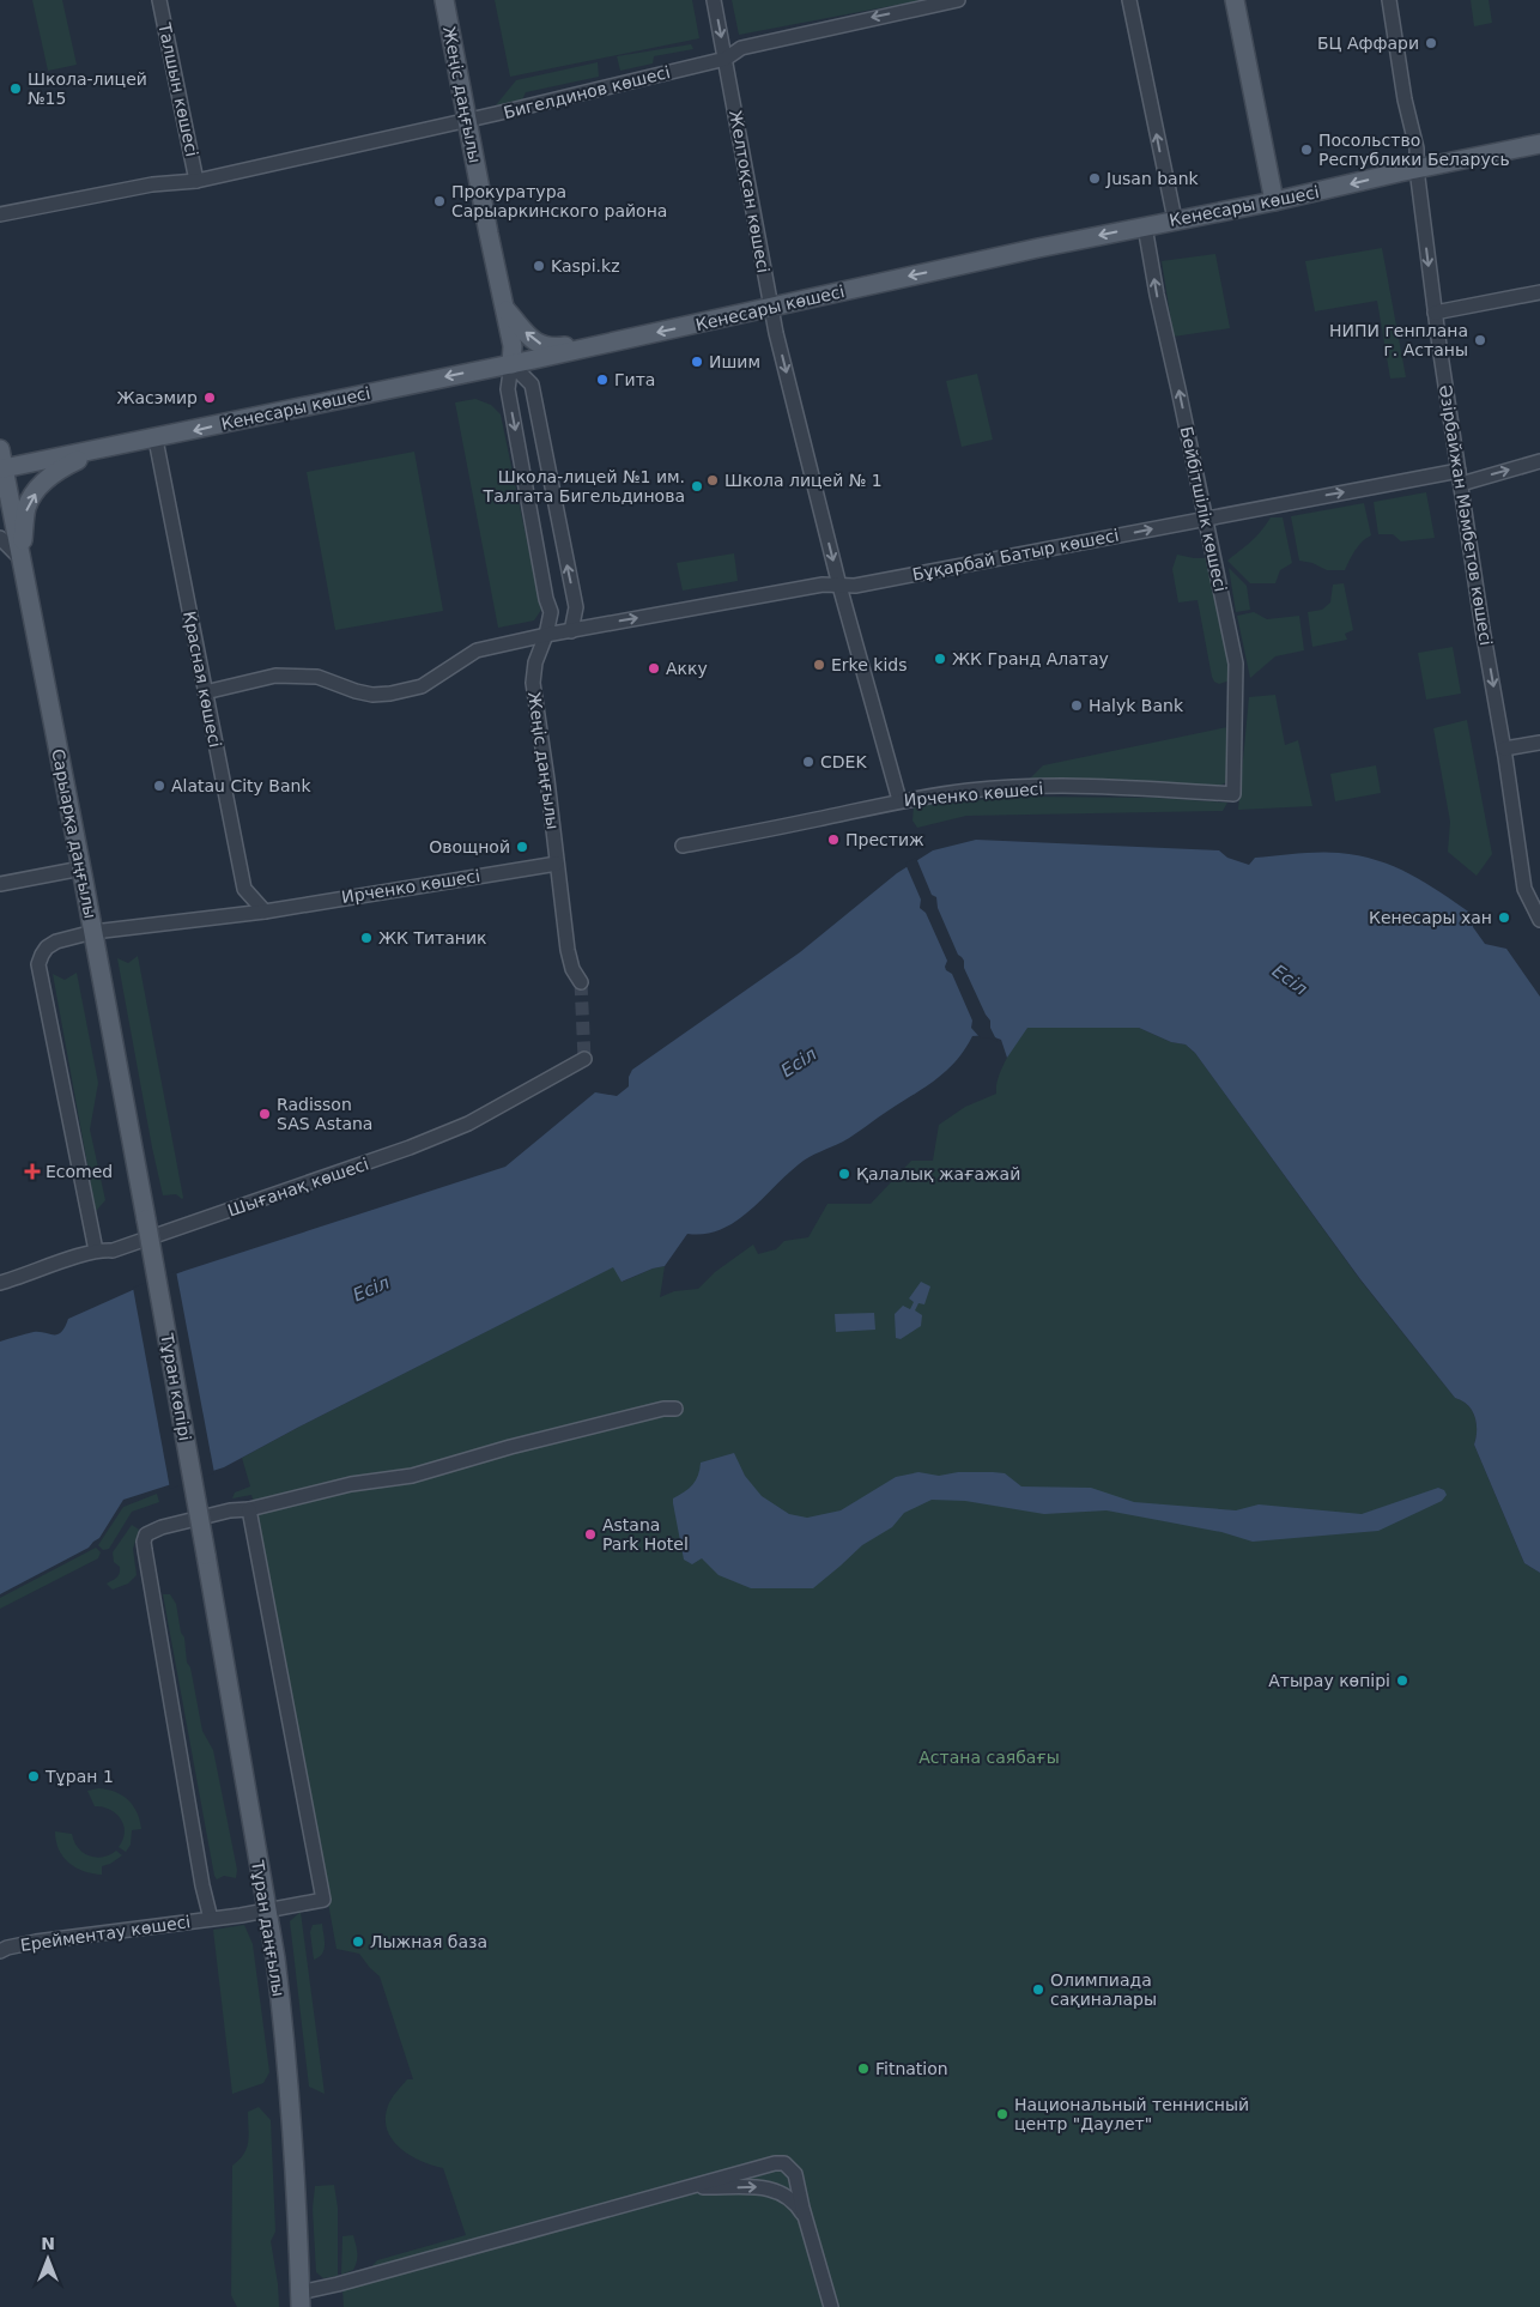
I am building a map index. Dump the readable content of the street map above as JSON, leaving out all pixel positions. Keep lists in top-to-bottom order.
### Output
{
  "streets": {
    "main road": [
      "Жеңіс даңғылы",
      "Кенесары көшесі",
      "Сарыарқа даңғылы",
      "Тұран көпірі",
      "Тұран даңғылы"
    ],
    "street": [
      "Талшын көшесі",
      "Бигелдинов көшесі",
      "Желтоқсан көшесі",
      "Бейбітшілік көшесі",
      "Әзірбайжан Мәмбетов көшесі",
      "Бұқарбай Батыр көшесі",
      "Красная көшесі",
      "Ирченко көшесі",
      "Шығанақ көшесі",
      "Ерейментау көшесі"
    ]
  },
  "crossings": [
    ["Талшын көшесі", "Бигелдинов көшесі"],
    ["Бигелдинов көшесі", "Жеңіс даңғылы"],
    ["Бигелдинов көшесі", "Желтоқсан көшесі"],
    ["Жеңіс даңғылы", "Кенесары көшесі"],
    ["Жеңіс даңғылы", "Бұқарбай Батыр көшесі"],
    ["Жеңіс даңғылы", "Ирченко көшесі"],
    ["Желтоқсан көшесі", "Кенесары көшесі"],
    ["Желтоқсан көшесі", "Бұқарбай Батыр көшесі"],
    ["Желтоқсан көшесі", "Ирченко көшесі"],
    ["Кенесары көшесі", "Бейбітшілік көшесі"],
    ["Кенесары көшесі", "Әзірбайжан Мәмбетов көшесі"],
    ["Кенесары көшесі", "Красная көшесі"],
    ["Кенесары көшесі", "Сарыарқа даңғылы"],
    ["Бейбітшілік көшесі", "Бұқарбай Батыр көшесі"],
    ["Бейбітшілік көшесі", "Ирченко көшесі"],
    ["Әзірбайжан Мәмбетов көшесі", "Бұқарбай Батыр көшесі"],
    ["Бұқарбай Батыр көшесі", "Красная көшесі"],
    ["Красная көшесі", "Ирченко көшесі"],
    ["Ирченко көшесі", "Сарыарқа даңғылы"],
    ["Ирченко көшесі", "Шығанақ көшесі"],
    ["Сарыарқа даңғылы", "Тұран көпірі"],
    ["Тұран көпірі", "Тұран даңғылы"],
    ["Тұран даңғылы", "Ерейментау көшесі"]
  ],
  "one_way": [
    "Желтоқсан көшесі",
    "Кенесары көшесі",
    "Бейбітшілік көшесі",
    "Әзірбайжан Мәмбетов көшесі",
    "Бұқарбай Батыр көшесі"
  ],
  "water": ["Есіл"],
  "parks": ["Астана саябағы"],
  "places": {
    "other": [
      "БЦ Аффари",
      "Школа-лицей №15",
      "Посольство Республики Беларусь",
      "Jusan bank",
      "Прокуратура Сарыаркинского района",
      "Kaspi.kz",
      "НИПИ генплана г. Астаны",
      "Ишим",
      "Гита",
      "Жасэмир",
      "Школа лицей № 1",
      "Школа-лицей №1 им. Талгата Бигельдинова",
      "ЖК Гранд Алатау",
      "Erke kids",
      "Акку",
      "Halyk Bank",
      "CDEK",
      "Alatau City Bank",
      "Престиж",
      "Овощной",
      "Кенесары хан",
      "ЖК Титаник",
      "Radisson SAS Astana",
      "Қалалық жағажай",
      "Astana Park Hotel",
      "Атырау көпірі",
      "Тұран 1",
      "Лыжная база",
      "Олимпиада сақиналары",
      "Fitnation",
      "Национальный теннисный центр \"Даулет\""
    ],
    "health": ["Ecomed"]
  },
  "north": "top"
}
